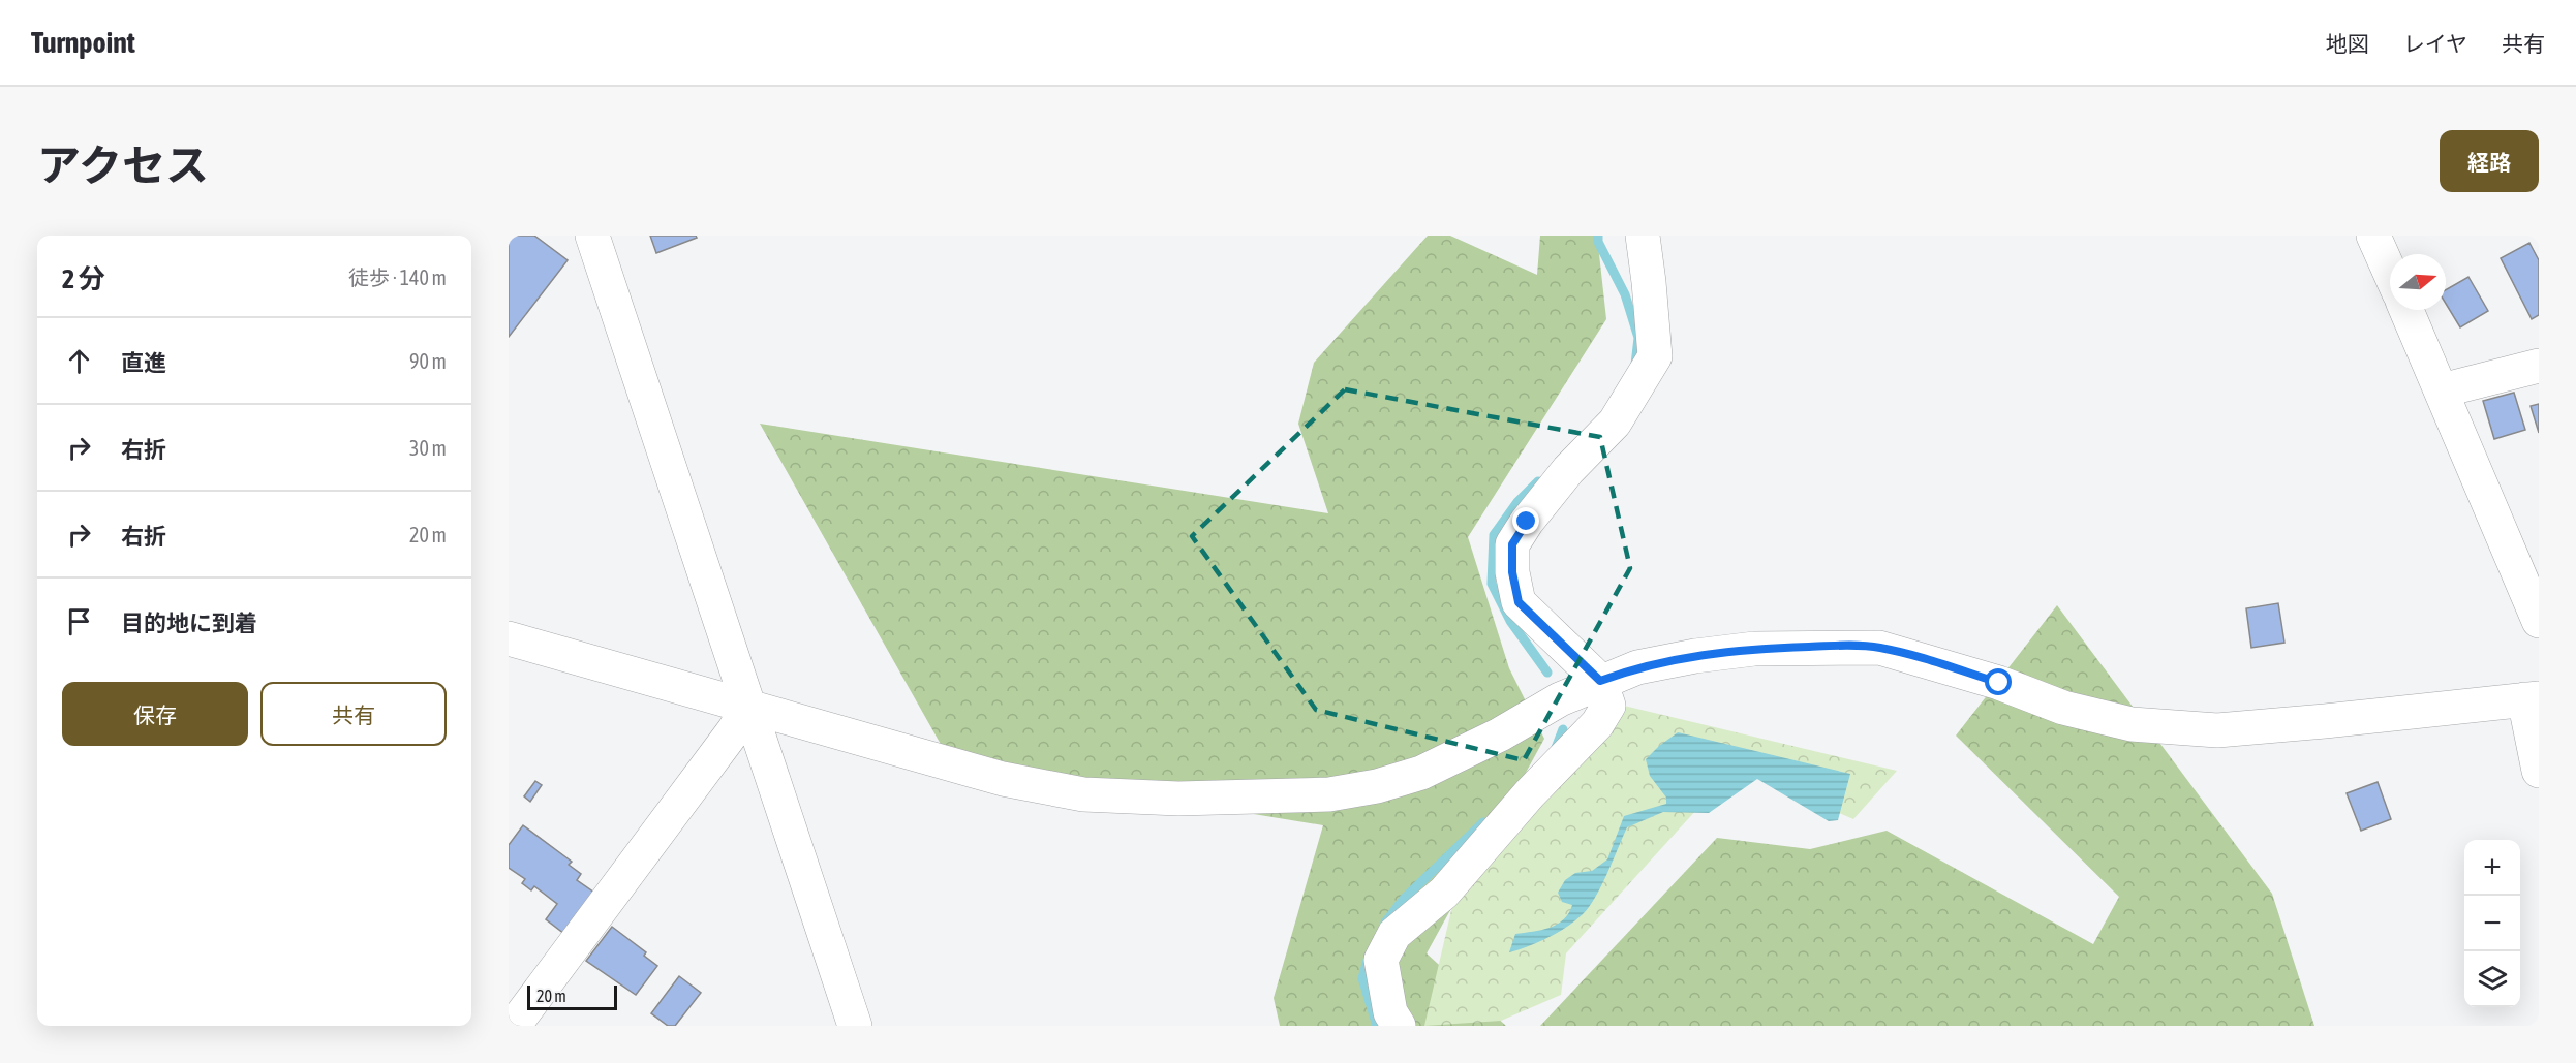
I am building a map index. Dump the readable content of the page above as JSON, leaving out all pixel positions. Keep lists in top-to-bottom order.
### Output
{
  "scale_bar": "20 m",
  "north": "right",
  "page": {
    "header": "Turnpoint",
    "nav": ["地図", "レイヤ", "共有"],
    "title": "アクセス",
    "buttons": [
      "経路",
      ["保存", "共有"]
    ],
    "heading": ["2 分", "徒歩 · 140 m"],
    "list": [
      ["直進", "90 m"],
      ["右折", "30 m"],
      ["右折", "20 m"],
      "目的地に到着"
    ],
    "map_buttons": ["+", "−"],
    "scale": "20 m"
  }
}
